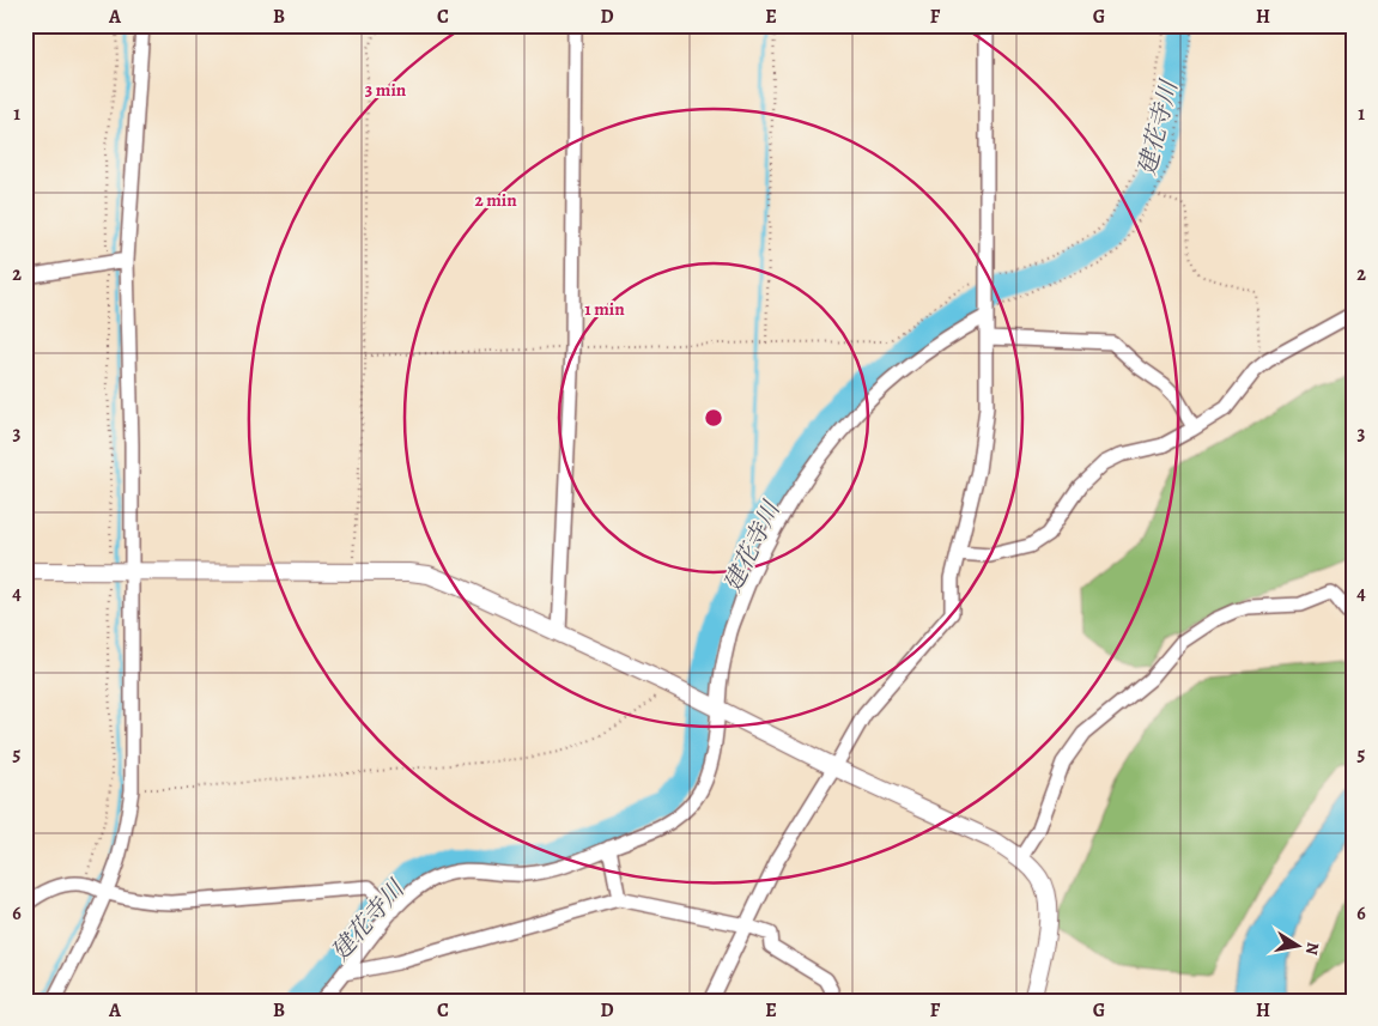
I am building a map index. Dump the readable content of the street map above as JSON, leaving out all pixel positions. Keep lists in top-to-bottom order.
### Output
{
  "water": ["建花寺川"],
  "north": "right",
  "grid": {
    "columns": [
      "A",
      "B",
      "C",
      "D",
      "E",
      "F",
      "G",
      "H"
    ],
    "rows": [
      "1",
      "2",
      "3",
      "4",
      "5",
      "6"
    ]
  },
  "rings": ["3 min", "2 min", "1 min"]
}
